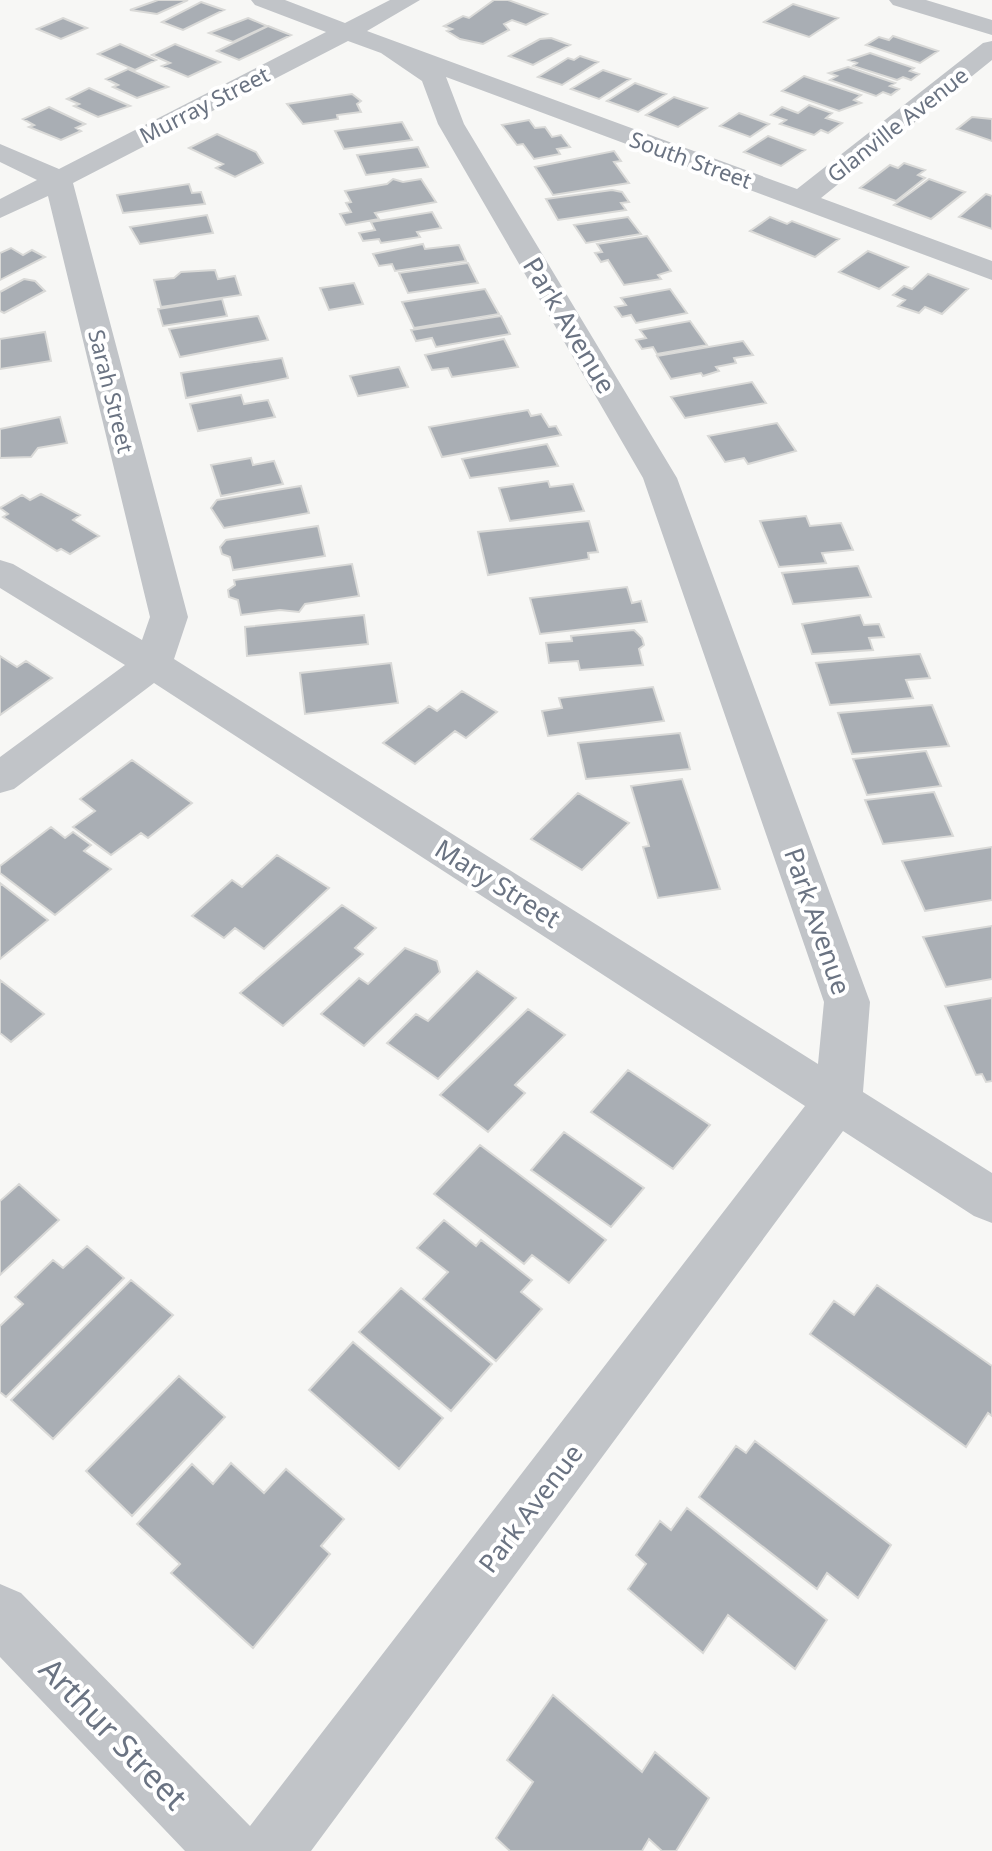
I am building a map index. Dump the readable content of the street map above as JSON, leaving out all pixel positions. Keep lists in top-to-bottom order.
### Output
{
  "streets": {
    "street": [
      "Murray Street",
      "Glanville Avenue",
      "South Street",
      "Park Avenue",
      "Sarah Street",
      "Mary Street",
      "Arthur Street"
    ]
  },
  "crossings": [
    ["Murray Street", "Park Avenue"],
    ["Murray Street", "Sarah Street"],
    ["Glanville Avenue", "South Street"],
    ["South Street", "Park Avenue"],
    ["Park Avenue", "Mary Street"],
    ["Sarah Street", "Mary Street"]
  ]
}
